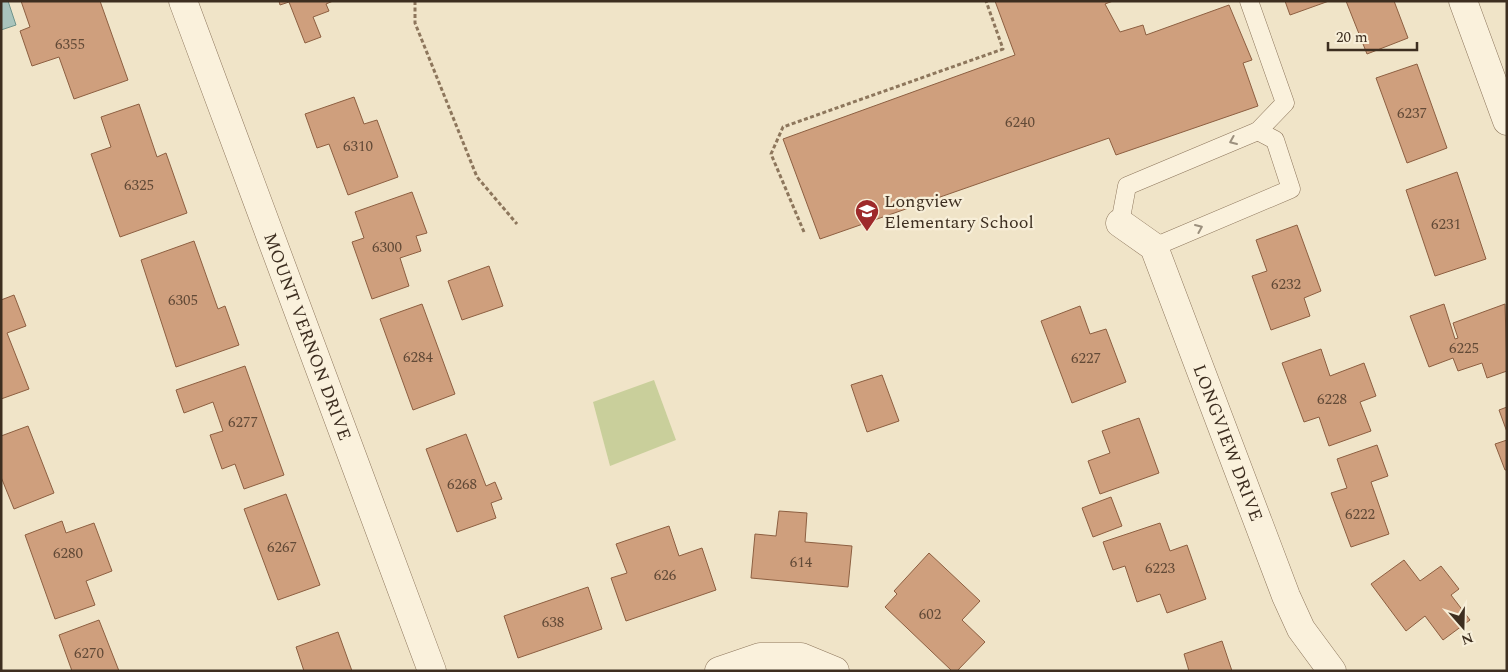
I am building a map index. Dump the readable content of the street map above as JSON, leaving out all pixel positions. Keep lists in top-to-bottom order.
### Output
{
  "streets": {
    "street": ["MOUNT VERNON DRIVE", "LONGVIEW DRIVE"]
  },
  "places": {
    "school or university": ["Longview Elementary School"]
  },
  "house_numbers": [
    "6355",
    "6237",
    "6240",
    "6310",
    "6325",
    "6231",
    "6300",
    "6232",
    "6305",
    "6225",
    "6284",
    "6227",
    "6228",
    "6277",
    "6268",
    "6222",
    "6267",
    "6280",
    "614",
    "6223",
    "626",
    "602",
    "638",
    "6270"
  ],
  "scale_bar": "20 m",
  "north": "bottom"
}
